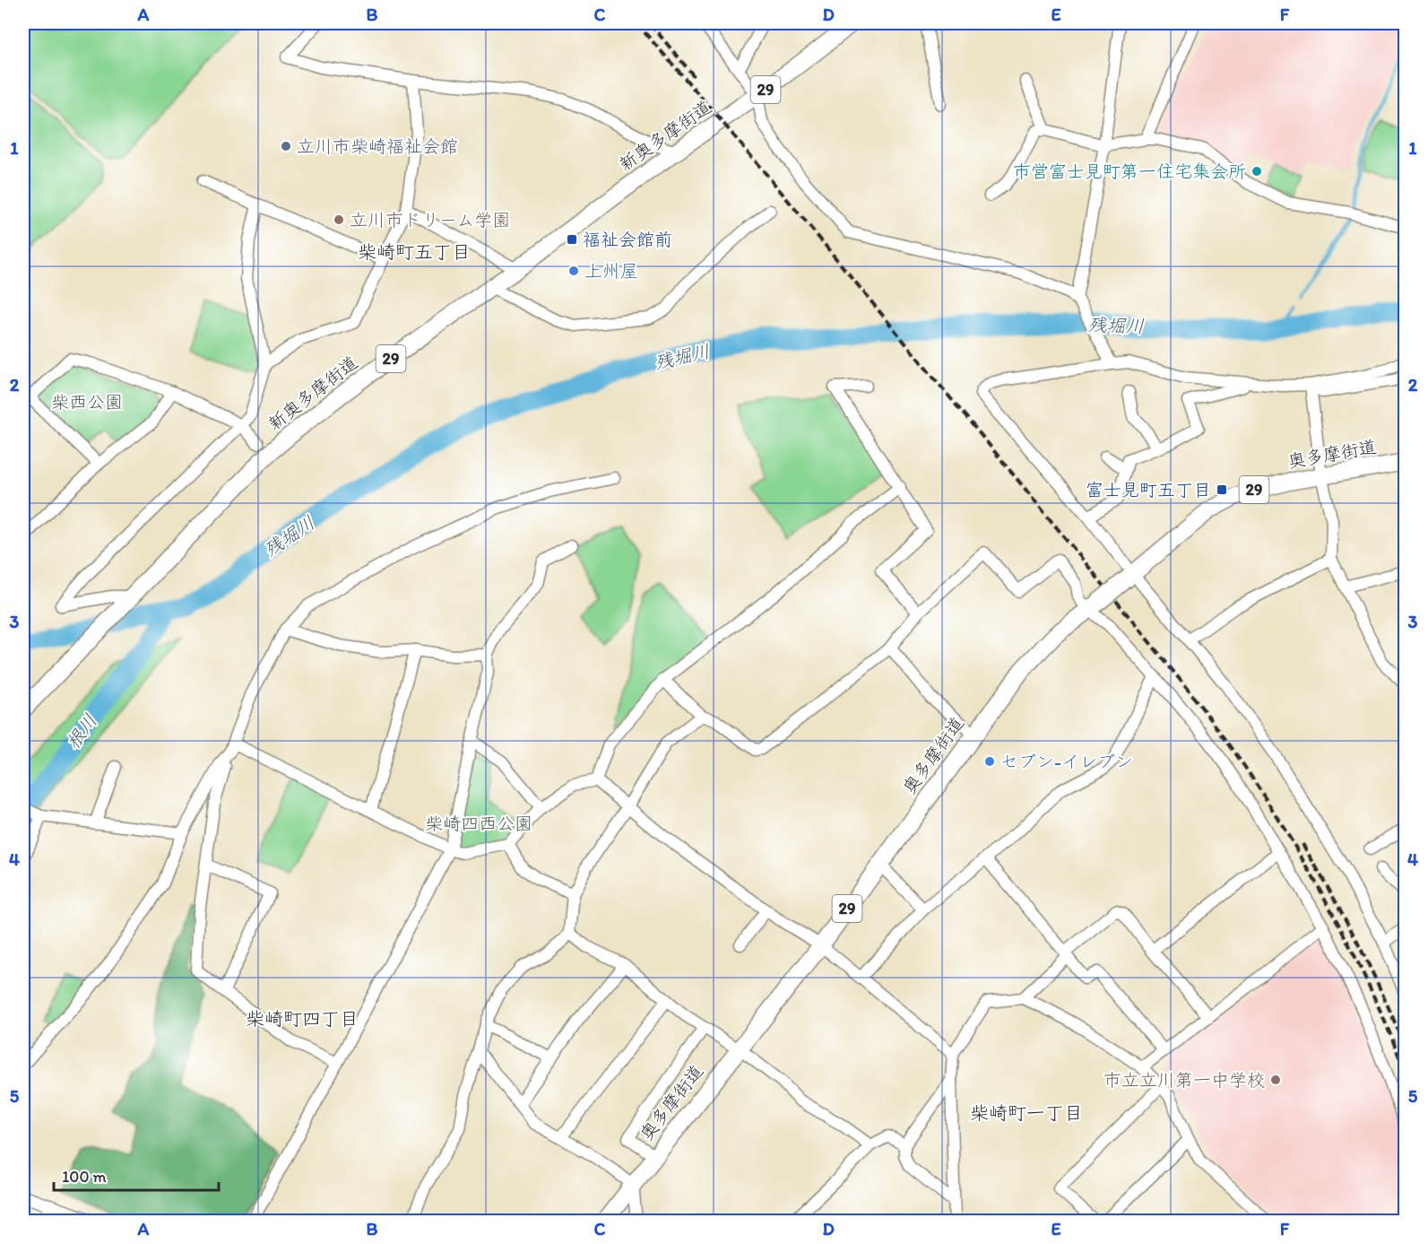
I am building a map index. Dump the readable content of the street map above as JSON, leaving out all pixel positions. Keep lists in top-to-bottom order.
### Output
{
  "streets": {
    "main road": ["29", "新奥多摩街道", "奥多摩街道"]
  },
  "districts": ["柴崎町五丁目", "柴崎町四丁目", "柴崎町一丁目"],
  "water": ["残堀川", "根川"],
  "parks": ["柴西公園", "柴崎四西公園"],
  "places": {
    "other": [
      "立川市柴崎福祉会館",
      "市営富士見町第一住宅集会所",
      "立川市ドリーム学園",
      "上州屋",
      "セブン-イレブン",
      "市立立川第一中学校"
    ],
    "transit": ["福祉会館前", "富士見町五丁目"]
  },
  "scale_bar": "100 m",
  "grid": {
    "columns": [
      "A",
      "B",
      "C",
      "D",
      "E",
      "F"
    ],
    "rows": [
      "1",
      "2",
      "3",
      "4",
      "5"
    ]
  }
}
